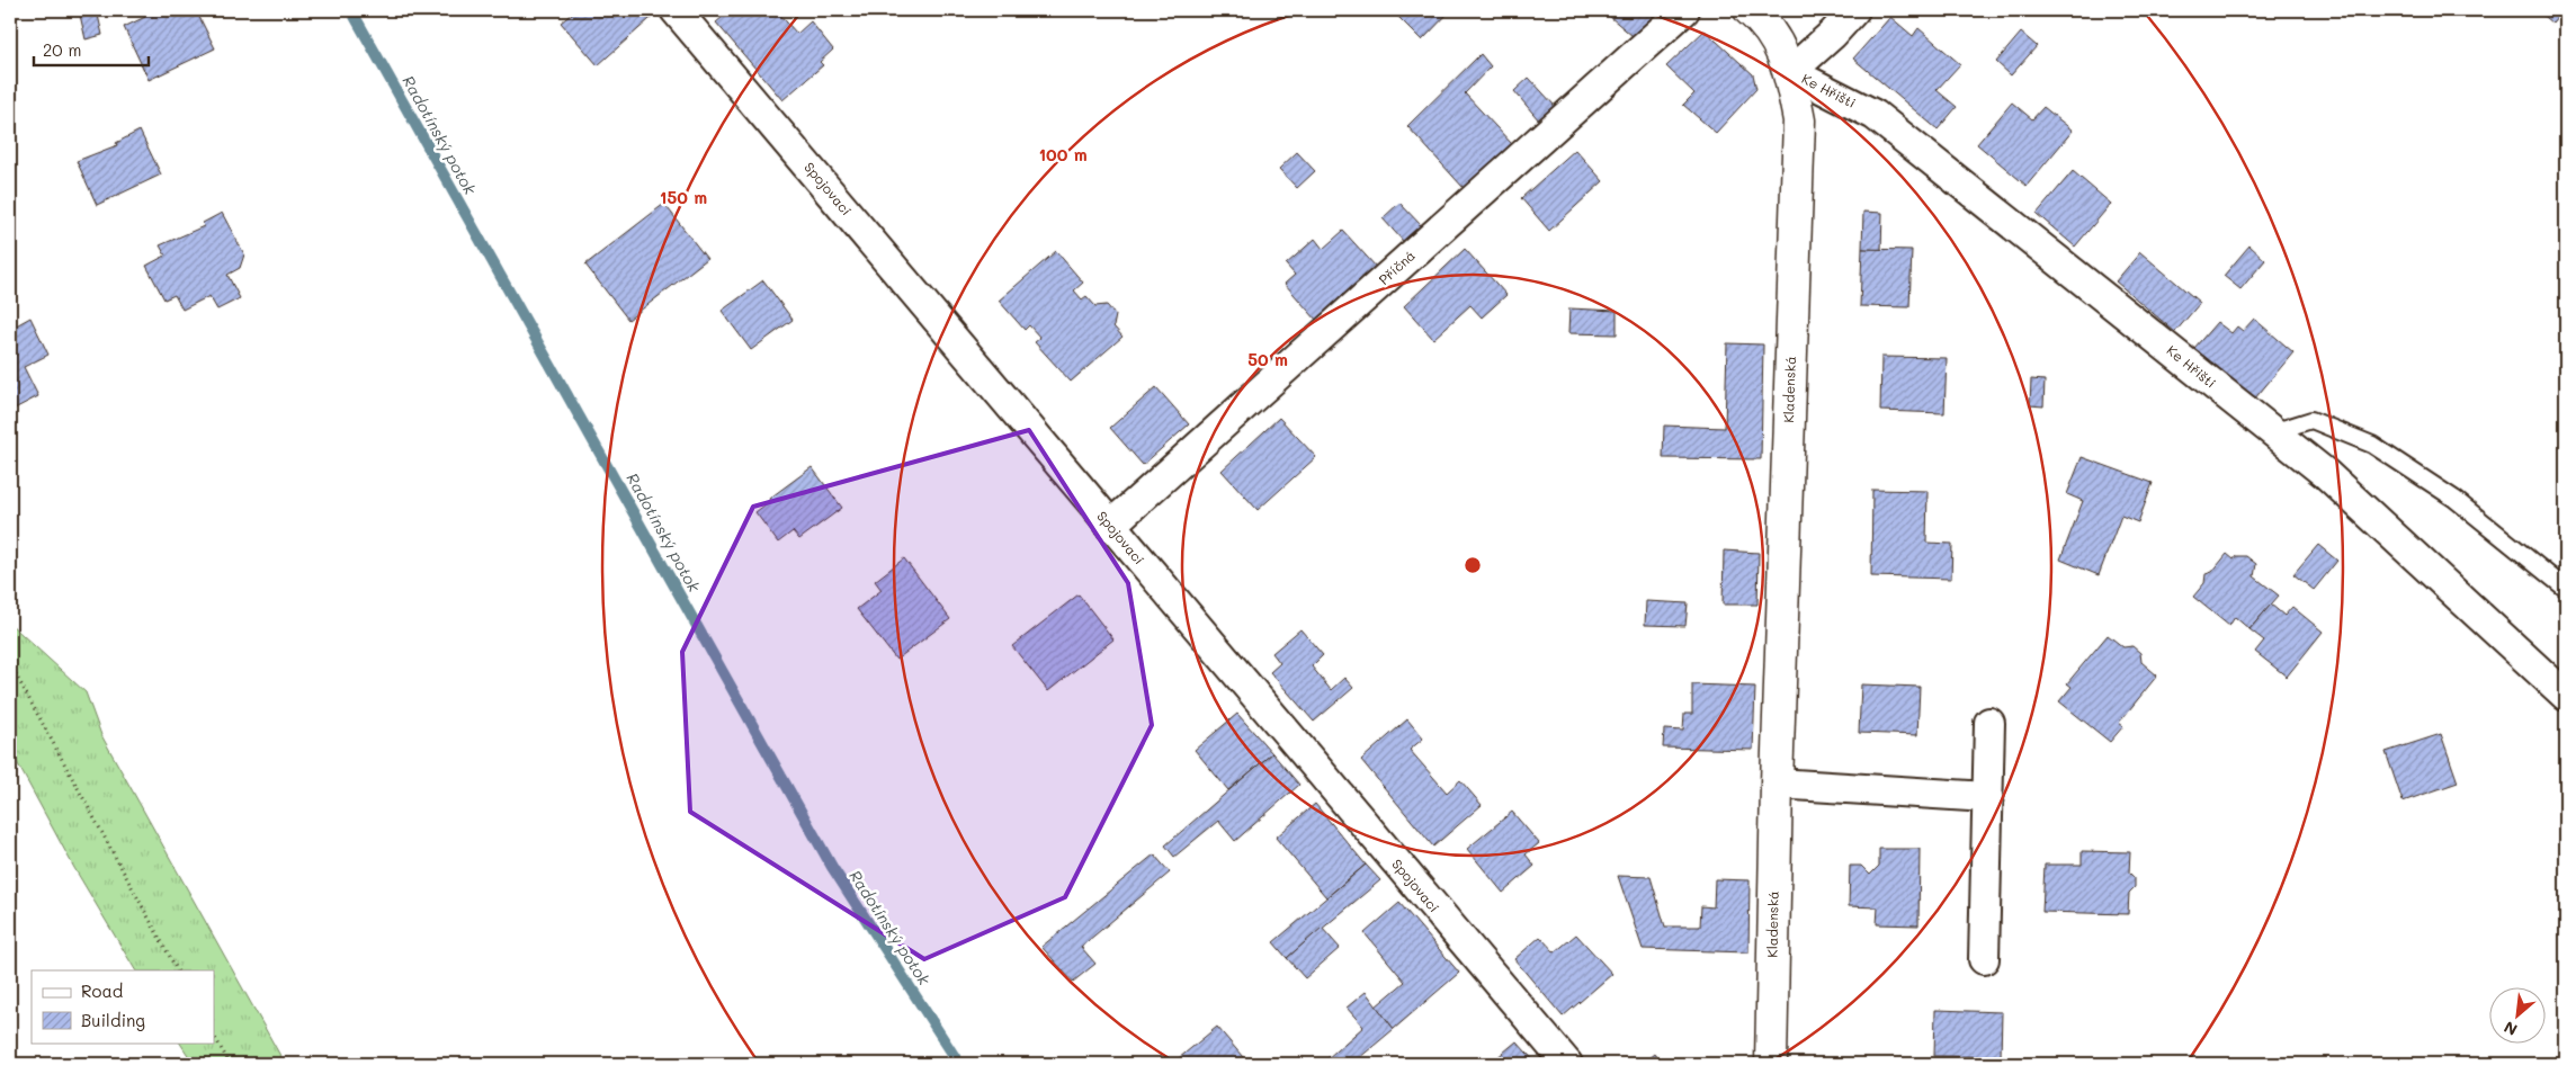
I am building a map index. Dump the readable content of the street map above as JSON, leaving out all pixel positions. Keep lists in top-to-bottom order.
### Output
{
  "streets": {
    "main road": ["Kladenská"],
    "street": ["Ke Hřišti", "Spojovací", "Příčná"]
  },
  "crossings": [
    ["Ke Hřišti", "Kladenská"],
    ["Spojovací", "Příčná"]
  ],
  "water": ["Radotínský potok"],
  "legend": ["Road", "Building"],
  "scale_bar": "20 m",
  "north": "bottom left",
  "rings": ["100 m", "150 m", "50 m"]
}
